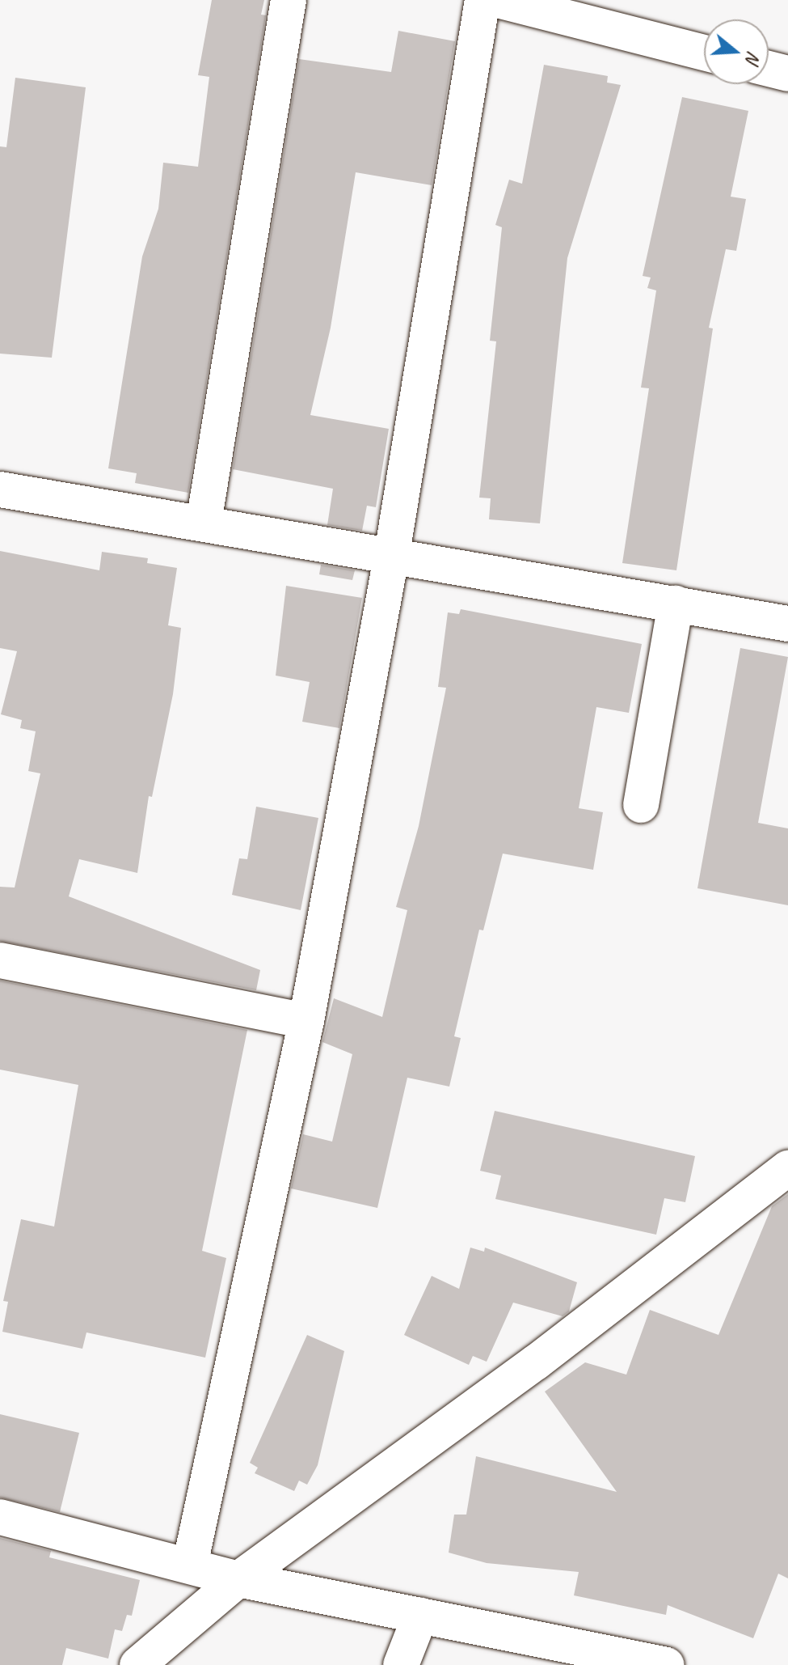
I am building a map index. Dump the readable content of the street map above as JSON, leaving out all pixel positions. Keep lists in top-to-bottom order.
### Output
{
  "north": "right"
}
